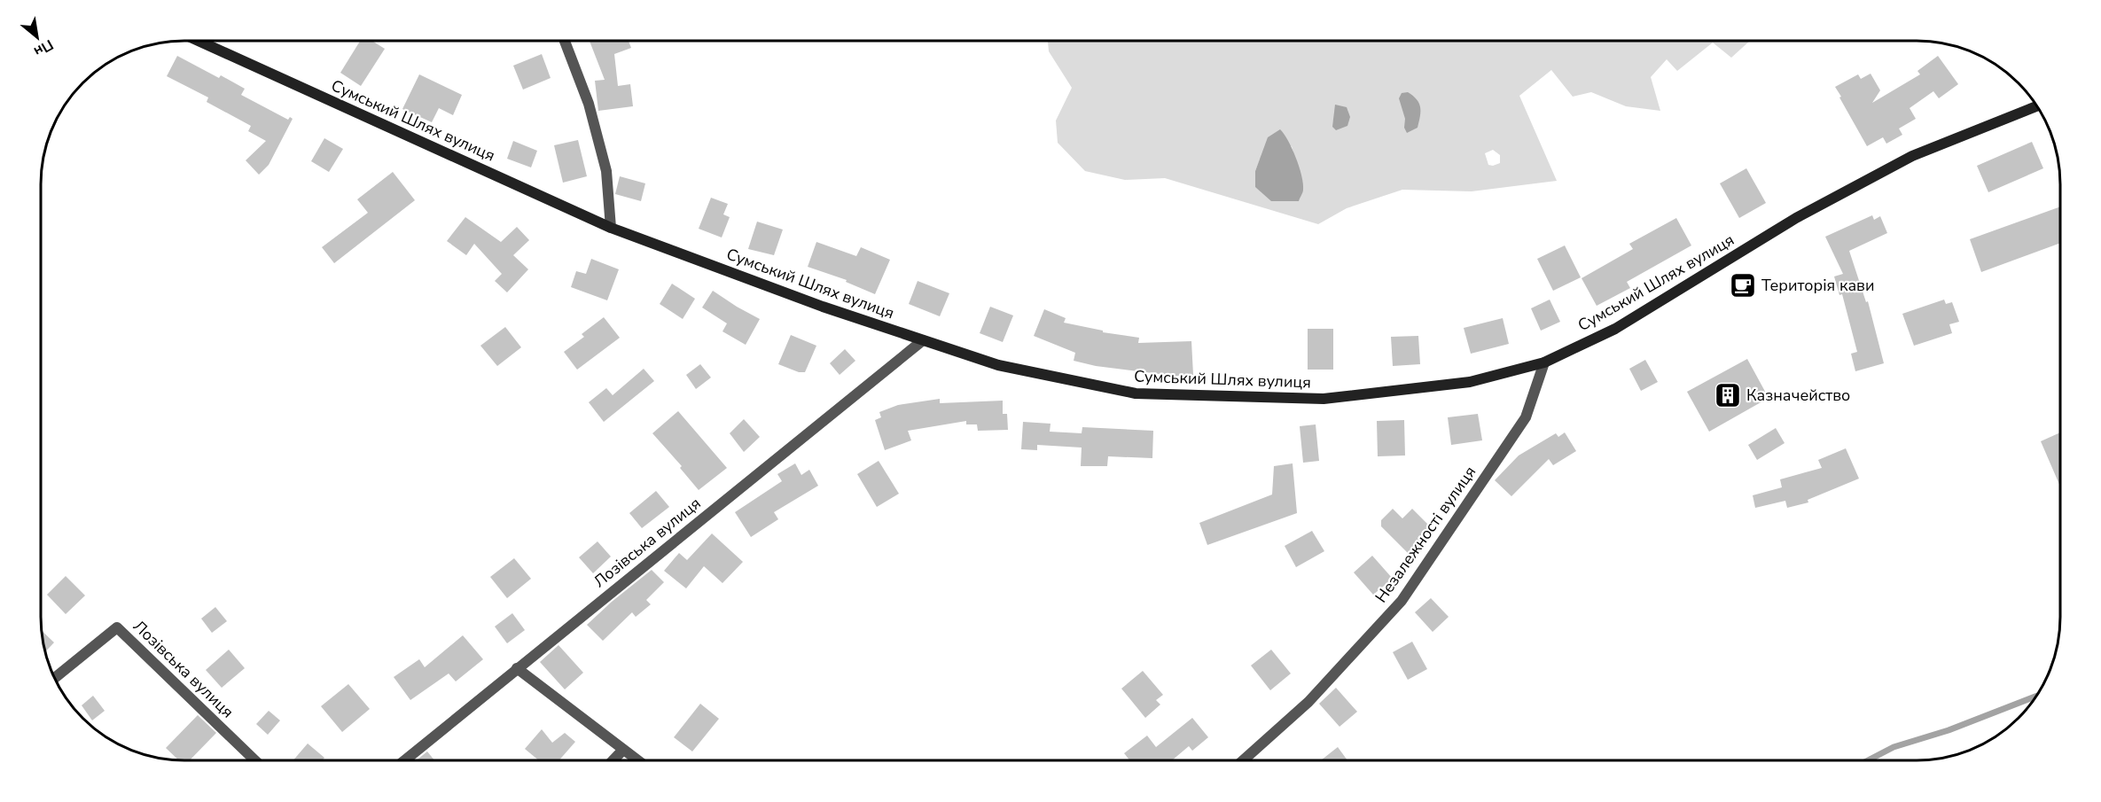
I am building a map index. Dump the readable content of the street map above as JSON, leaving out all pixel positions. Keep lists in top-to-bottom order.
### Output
{
  "streets": {
    "main road": ["Сумський Шлях вулиця"],
    "street": ["Незалежності вулиця", "Лозівська вулиця"]
  },
  "crossings": [
    ["Сумський Шлях вулиця", "Незалежності вулиця"],
    ["Сумський Шлях вулиця", "Лозівська вулиця"]
  ],
  "places": {
    "cafe": ["Територія кави"],
    "building": ["Казначейство"]
  },
  "north": "bottom right"
}
